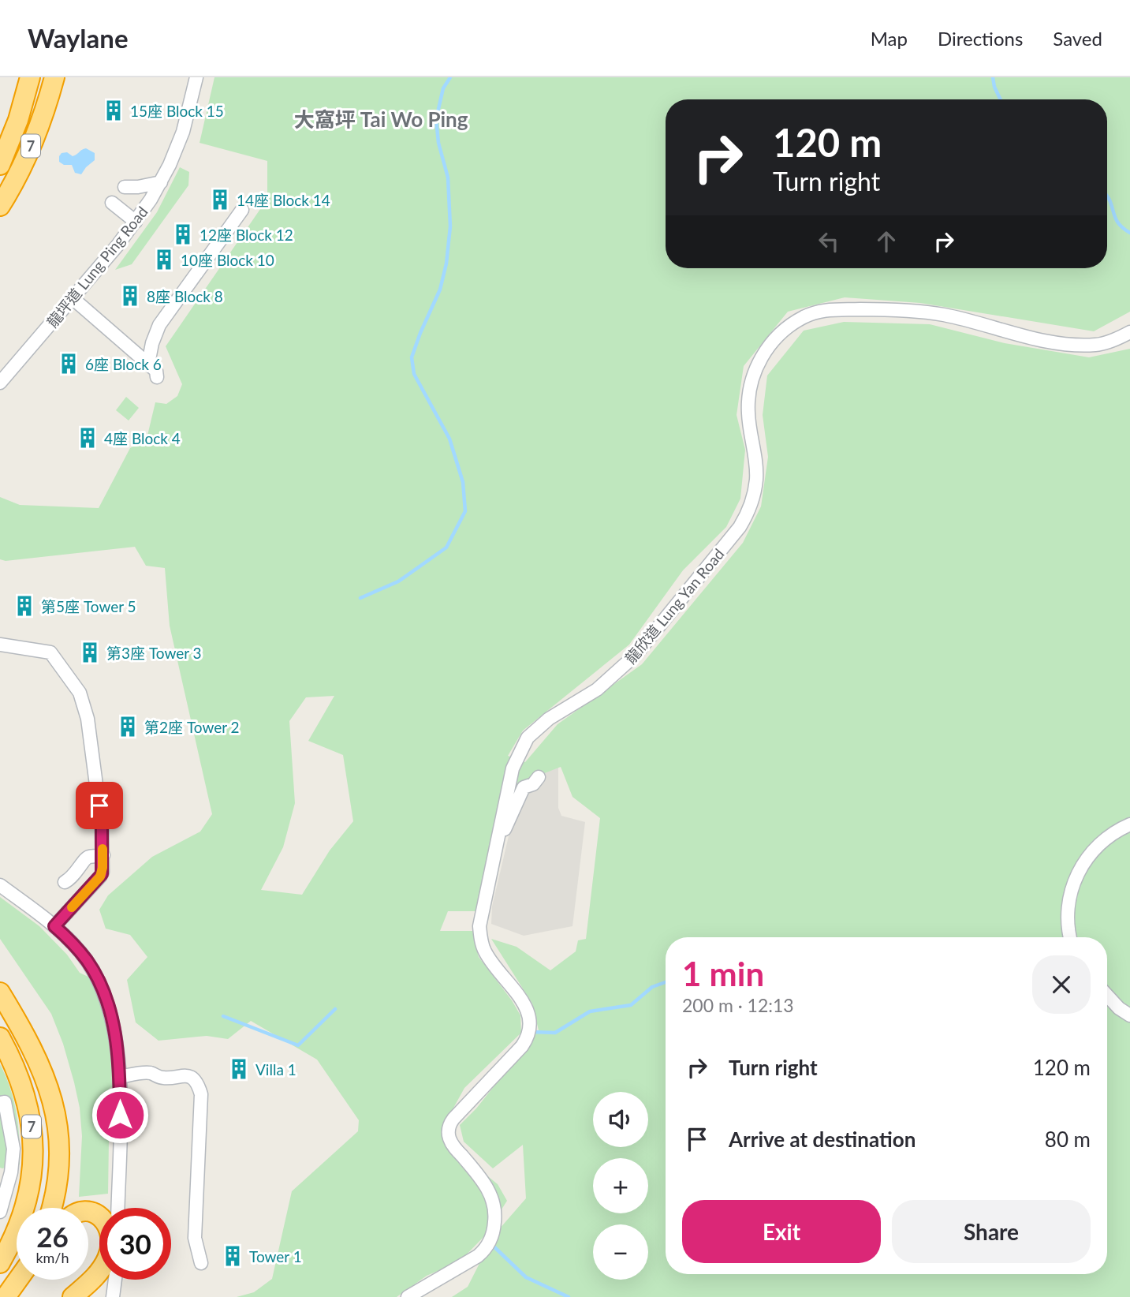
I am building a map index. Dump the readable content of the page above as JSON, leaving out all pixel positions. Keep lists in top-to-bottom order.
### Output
{
  "streets": {
    "highway": ["7"],
    "street": ["龍坪道 Lung Ping Road", "龍欣道 Lung Yan Road"]
  },
  "districts": ["大窩坪 Tai Wo Ping"],
  "places": {
    "building": [
      "15座 Block 15",
      "14座 Block 14",
      "12座 Block 12",
      "10座 Block 10",
      "8座 Block 8",
      "6座 Block 6",
      "4座 Block 4",
      "第5座 Tower 5",
      "第3座 Tower 3",
      "第2座 Tower 2",
      "Villa 1",
      "Tower 1"
    ]
  },
  "page": {
    "header": "Waylane",
    "nav": ["Map", "Directions", "Saved"],
    "turn": ["120 m", "Turn right"],
    "heading": ["1 min", "200 m · 12:13"],
    "list": [
      {
        "name": "Turn right",
        "value": "120 m"
      },
      {
        "name": "Arrive at destination",
        "value": "80 m"
      }
    ],
    "map_buttons": ["+", "−"],
    "buttons": ["Exit", "Share"],
    "speed": "26 km/h",
    "limit": "30"
  }
}
